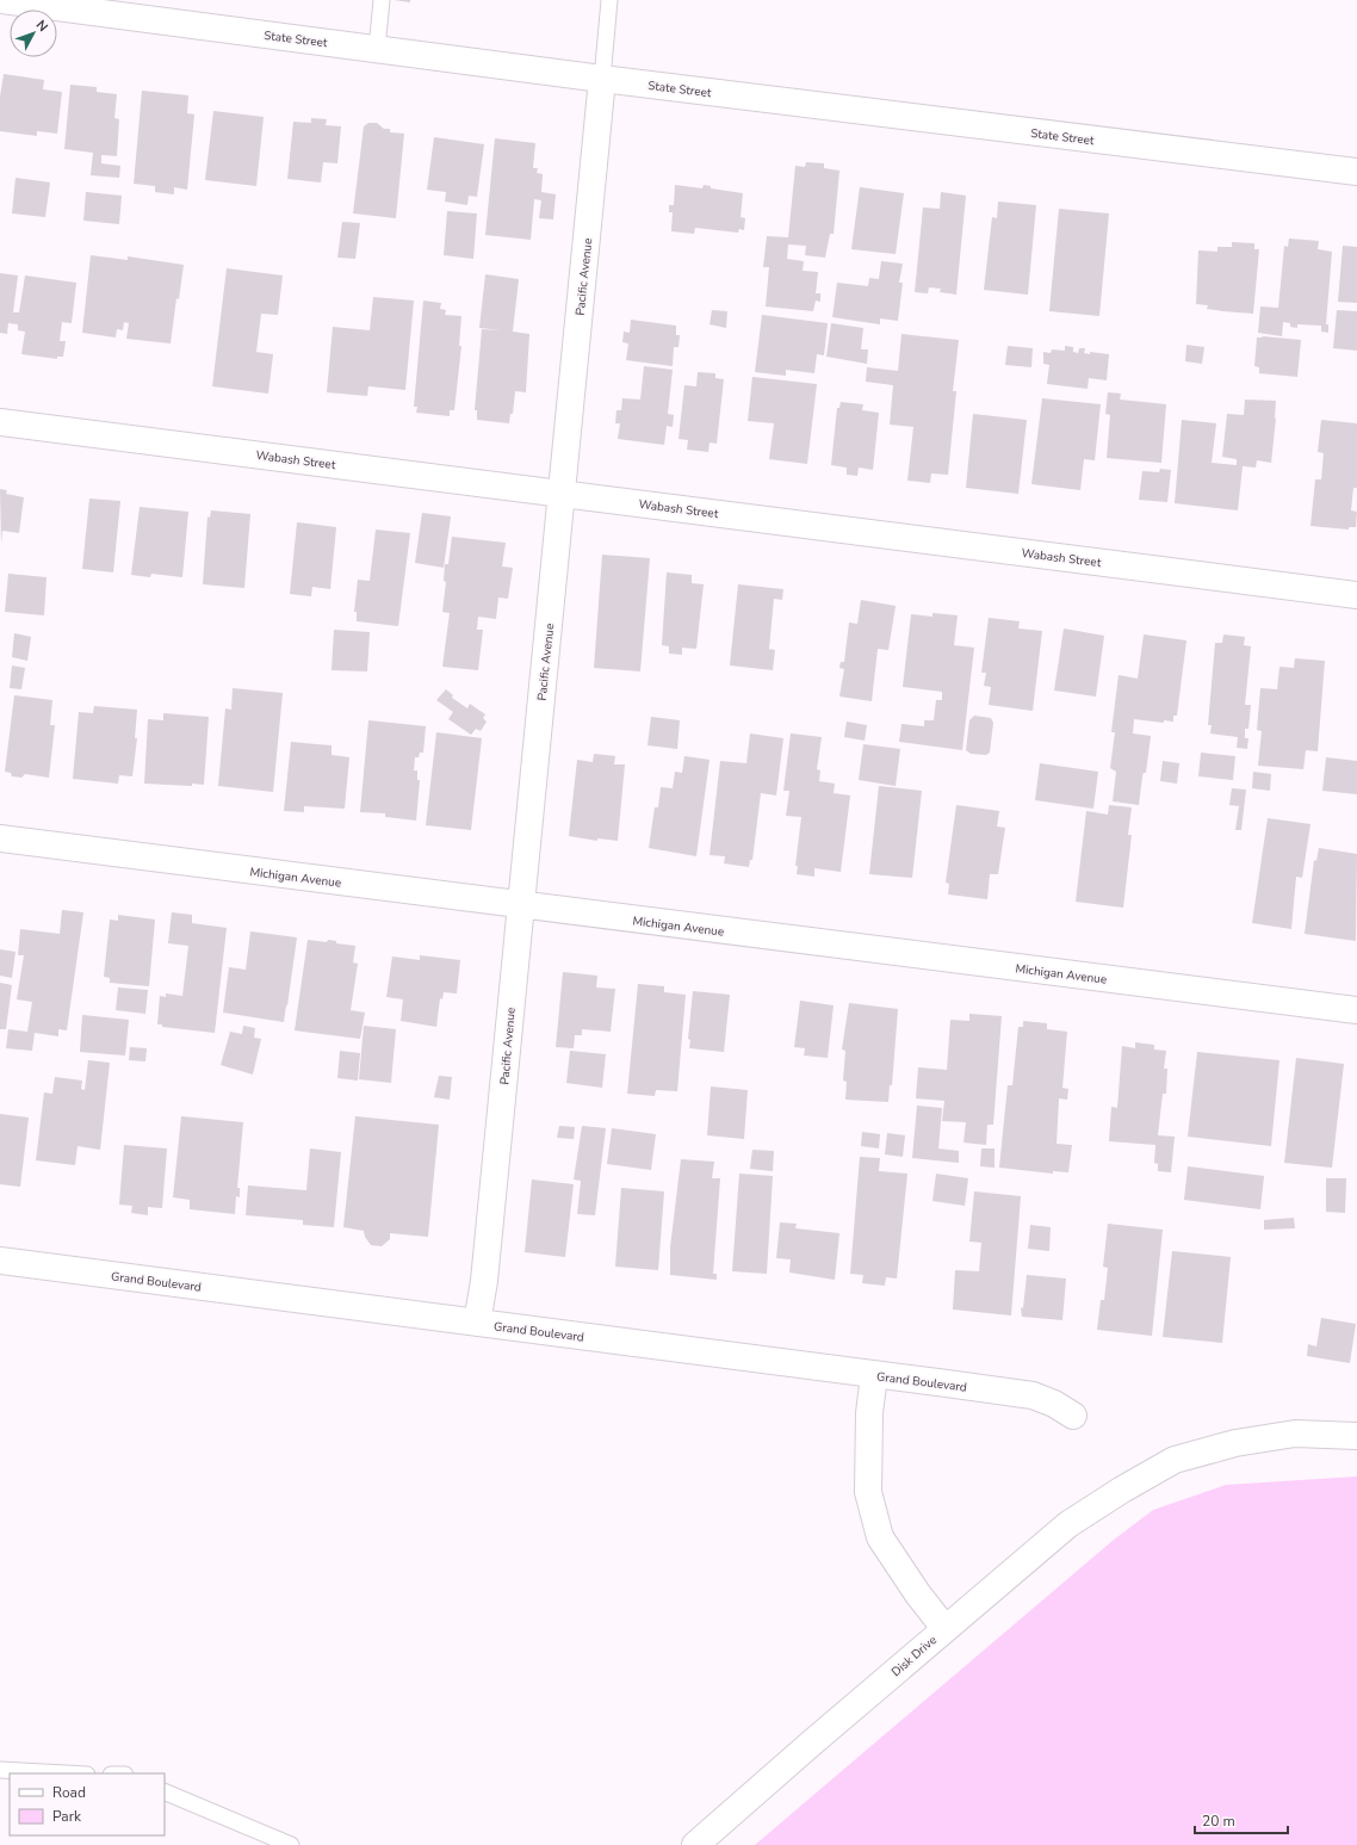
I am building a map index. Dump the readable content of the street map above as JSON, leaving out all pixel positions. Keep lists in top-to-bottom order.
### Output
{
  "streets": {
    "street": [
      "State Street",
      "Pacific Avenue",
      "Wabash Street",
      "Michigan Avenue",
      "Grand Boulevard",
      "Disk Drive"
    ]
  },
  "crossings": [
    ["State Street", "Pacific Avenue"],
    ["Pacific Avenue", "Wabash Street"],
    ["Pacific Avenue", "Michigan Avenue"],
    ["Pacific Avenue", "Grand Boulevard"],
    ["Grand Boulevard", "Disk Drive"]
  ],
  "legend": ["Road", "Park"],
  "scale_bar": "20 m",
  "north": "top right"
}
